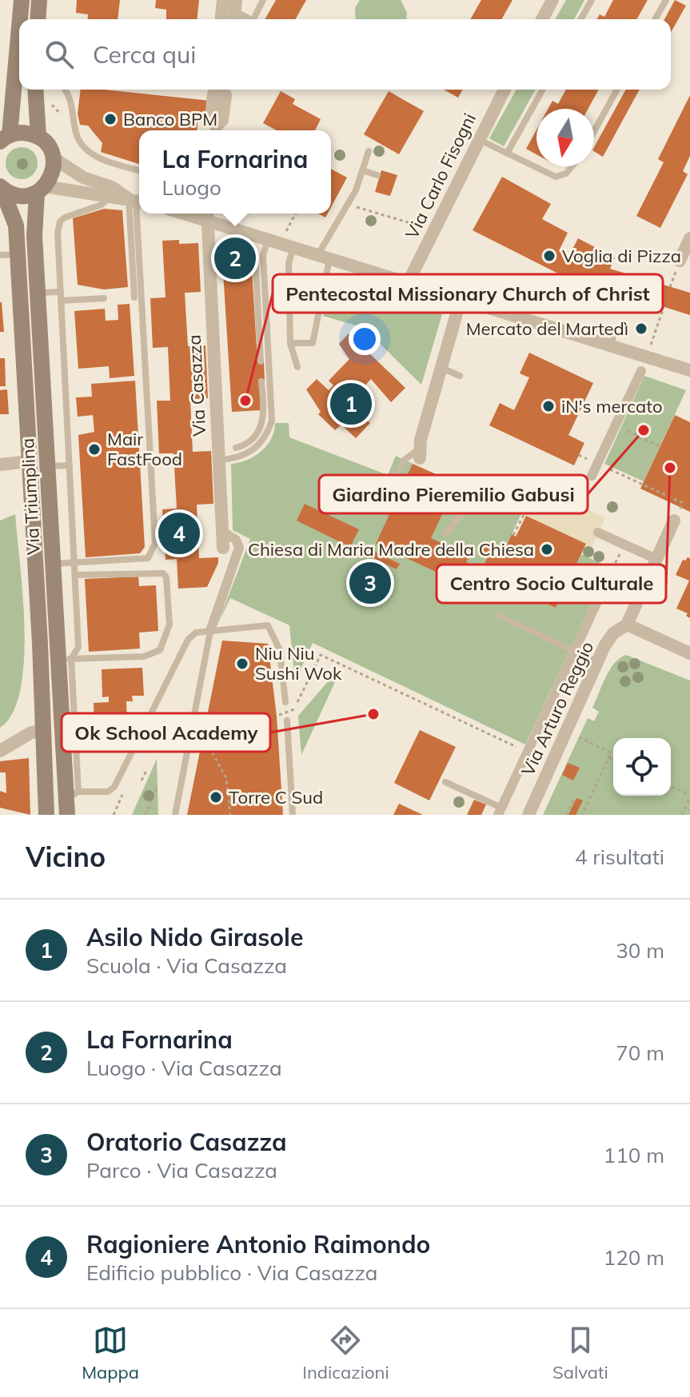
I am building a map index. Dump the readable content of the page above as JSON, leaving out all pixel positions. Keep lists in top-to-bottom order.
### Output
{
  "streets": {
    "main road": ["Via Triumplina"],
    "street": ["Via Carlo Fisogni", "Via Casazza", "Via Arturo Reggio"]
  },
  "places": [
    "Banco BPM",
    "Voglia di Pizza",
    "Mercato del Martedì",
    "Pentecostal Missionary Church of Christ",
    "iN's mercato",
    "Giardino Pieremilio Gabusi",
    "Mair FastFood",
    "Centro Socio Culturale",
    "Chiesa di Maria Madre della Chiesa",
    "Niu Niu Sushi Wok",
    "Ok School Academy",
    "Torre C Sud"
  ],
  "north": "bottom",
  "page": {
    "search": "Cerca qui",
    "popup": ["La Fornarina", "Luogo"],
    "pins": [
      "2",
      "1",
      "4",
      "3"
    ],
    "heading": ["Vicino", "4 risultati"],
    "list": [
      {
        "mark": "1",
        "name": "Asilo Nido Girasole",
        "note": "Scuola · Via Casazza",
        "value": "30 m"
      },
      {
        "mark": "2",
        "name": "La Fornarina",
        "note": "Luogo · Via Casazza",
        "value": "70 m"
      },
      {
        "mark": "3",
        "name": "Oratorio Casazza",
        "note": "Parco · Via Casazza",
        "value": "110 m"
      },
      {
        "mark": "4",
        "name": "Ragioniere Antonio Raimondo",
        "note": "Edificio pubblico · Via Casazza",
        "value": "120 m"
      }
    ],
    "nav": ["Mappa", "Indicazioni", "Salvati"]
  }
}
